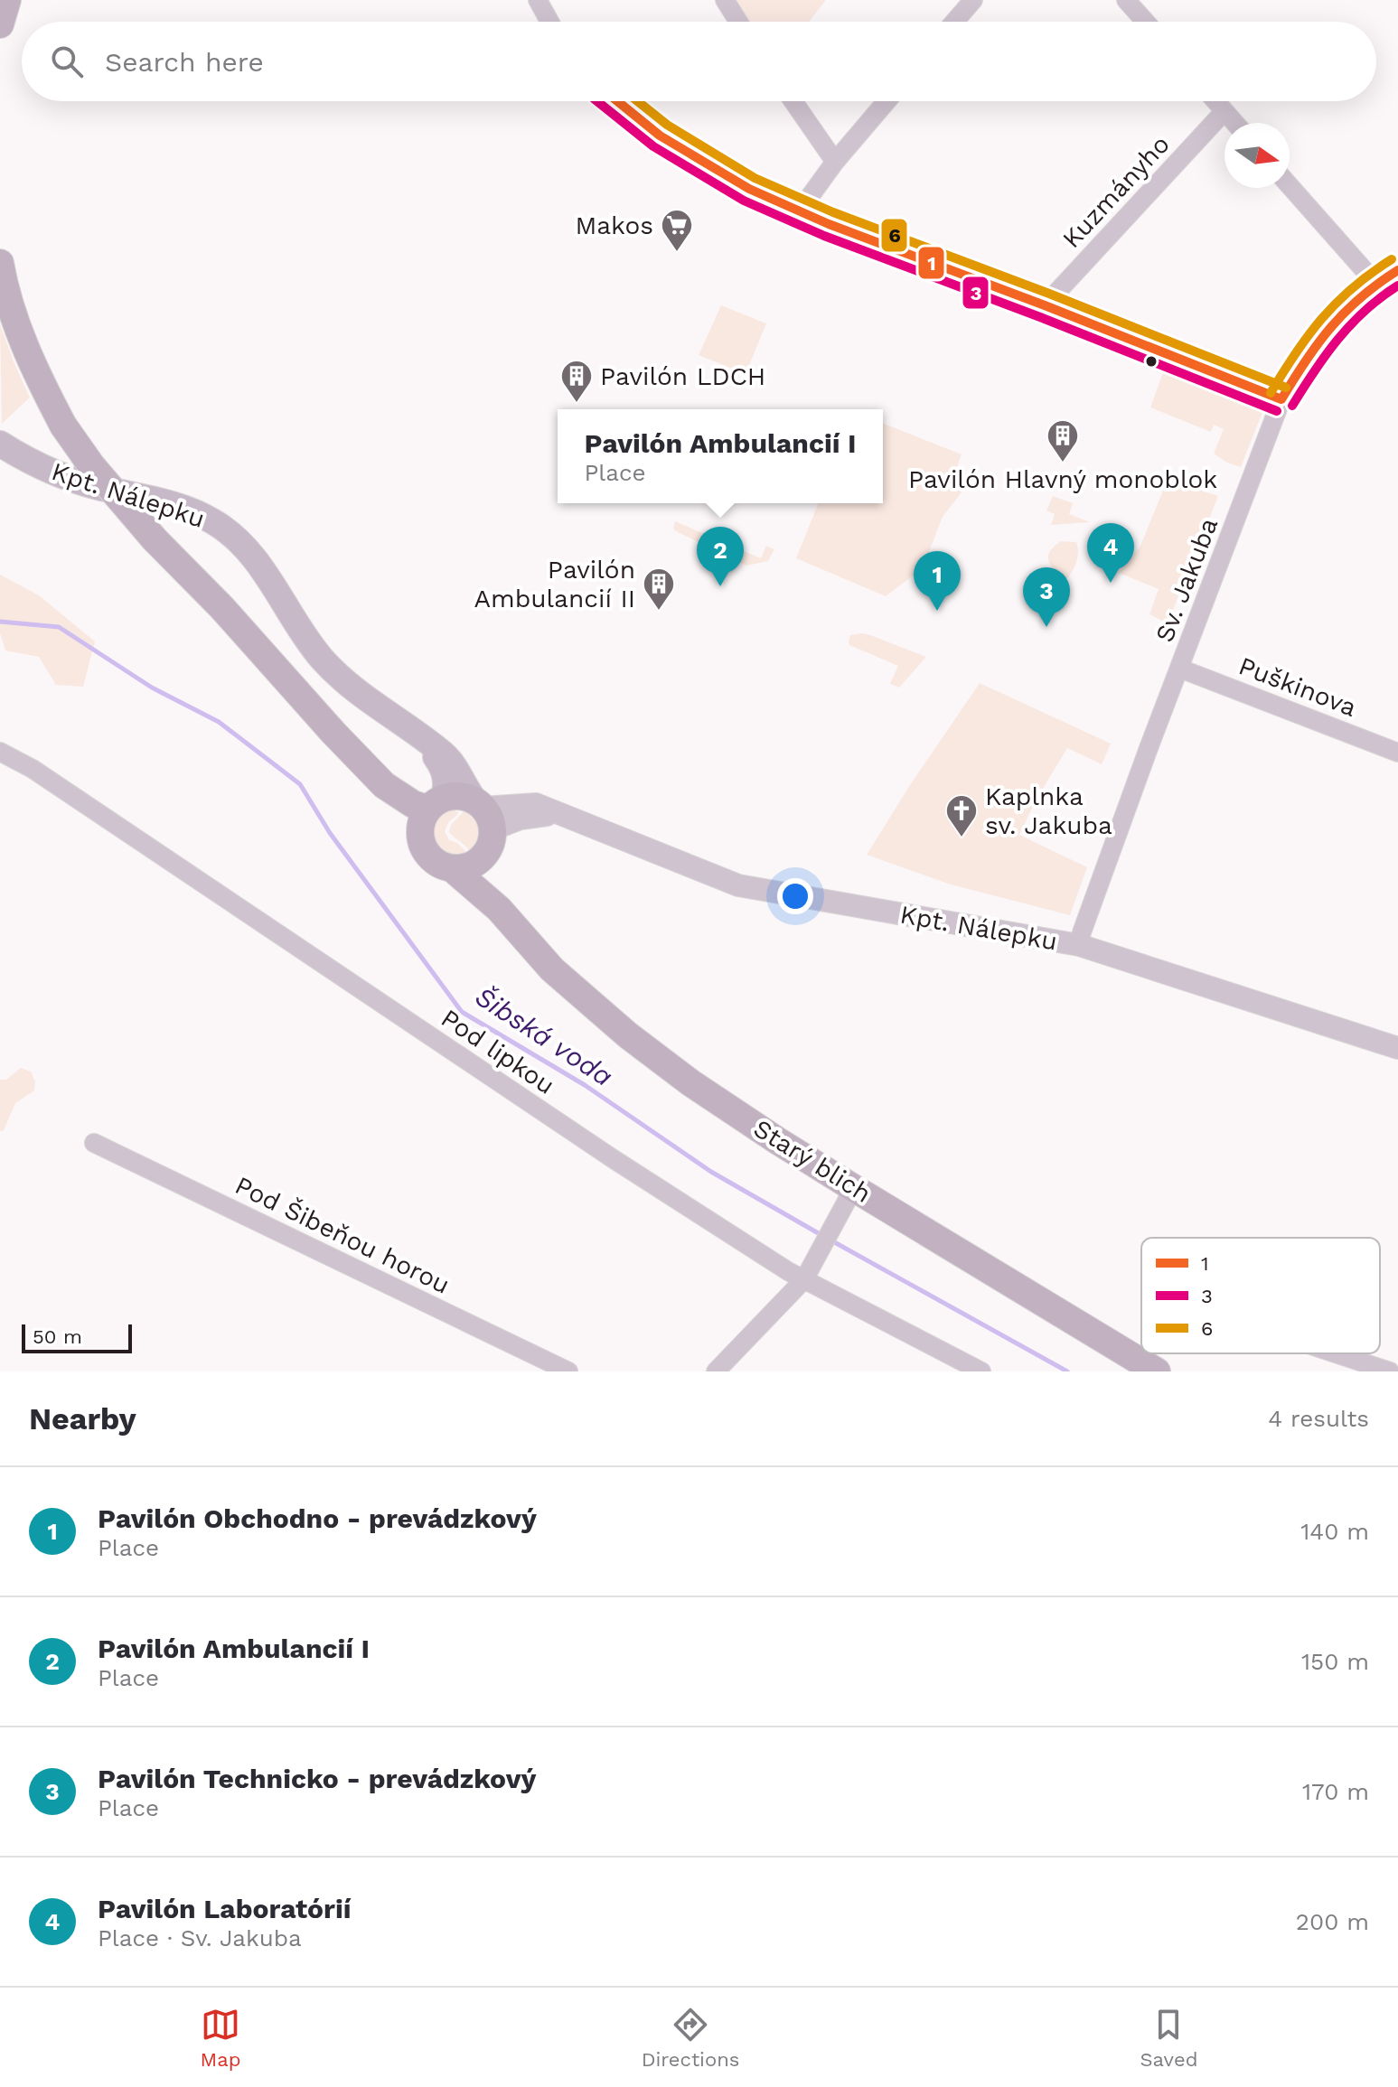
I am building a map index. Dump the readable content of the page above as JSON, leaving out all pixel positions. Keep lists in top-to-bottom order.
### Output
{
  "streets": {
    "main road": ["Kpt. Nálepku", "Starý blich"],
    "street": [
      "Kuzmányho",
      "Sv. Jakuba",
      "Puškinova",
      "Pod lipkou",
      "Pod Šibeňou horou"
    ]
  },
  "crossings": [
    ["Kpt. Nálepku", "Sv. Jakuba"],
    ["Kpt. Nálepku", "Starý blich"],
    ["Sv. Jakuba", "Puškinova"]
  ],
  "water": ["Šibská voda"],
  "places": {
    "supermarket": ["Makos"],
    "building": ["Pavilón LDCH", "Pavilón Hlavný monoblok", "Pavilón Ambulancií II"],
    "church": ["Kaplnka sv. Jakuba"]
  },
  "lines": ["transit line 1", "transit line 3", "transit line 6"],
  "legend": ["1", "3", "6"],
  "scale_bar": "50 m",
  "north": "right",
  "page": {
    "search": "Search here",
    "popup": ["Pavilón Ambulancií I", "Place"],
    "pins": [
      "4",
      "2",
      "1",
      "3"
    ],
    "scale": "50 m",
    "heading": ["Nearby", "4 results"],
    "list": [
      {
        "mark": "1",
        "name": "Pavilón Obchodno - prevádzkový",
        "note": "Place",
        "value": "140 m"
      },
      {
        "mark": "2",
        "name": "Pavilón Ambulancií I",
        "note": "Place",
        "value": "150 m"
      },
      {
        "mark": "3",
        "name": "Pavilón Technicko - prevádzkový",
        "note": "Place",
        "value": "170 m"
      },
      {
        "mark": "4",
        "name": "Pavilón Laboratórií",
        "note": "Place · Sv. Jakuba",
        "value": "200 m"
      }
    ],
    "nav": ["Map", "Directions", "Saved"]
  }
}
